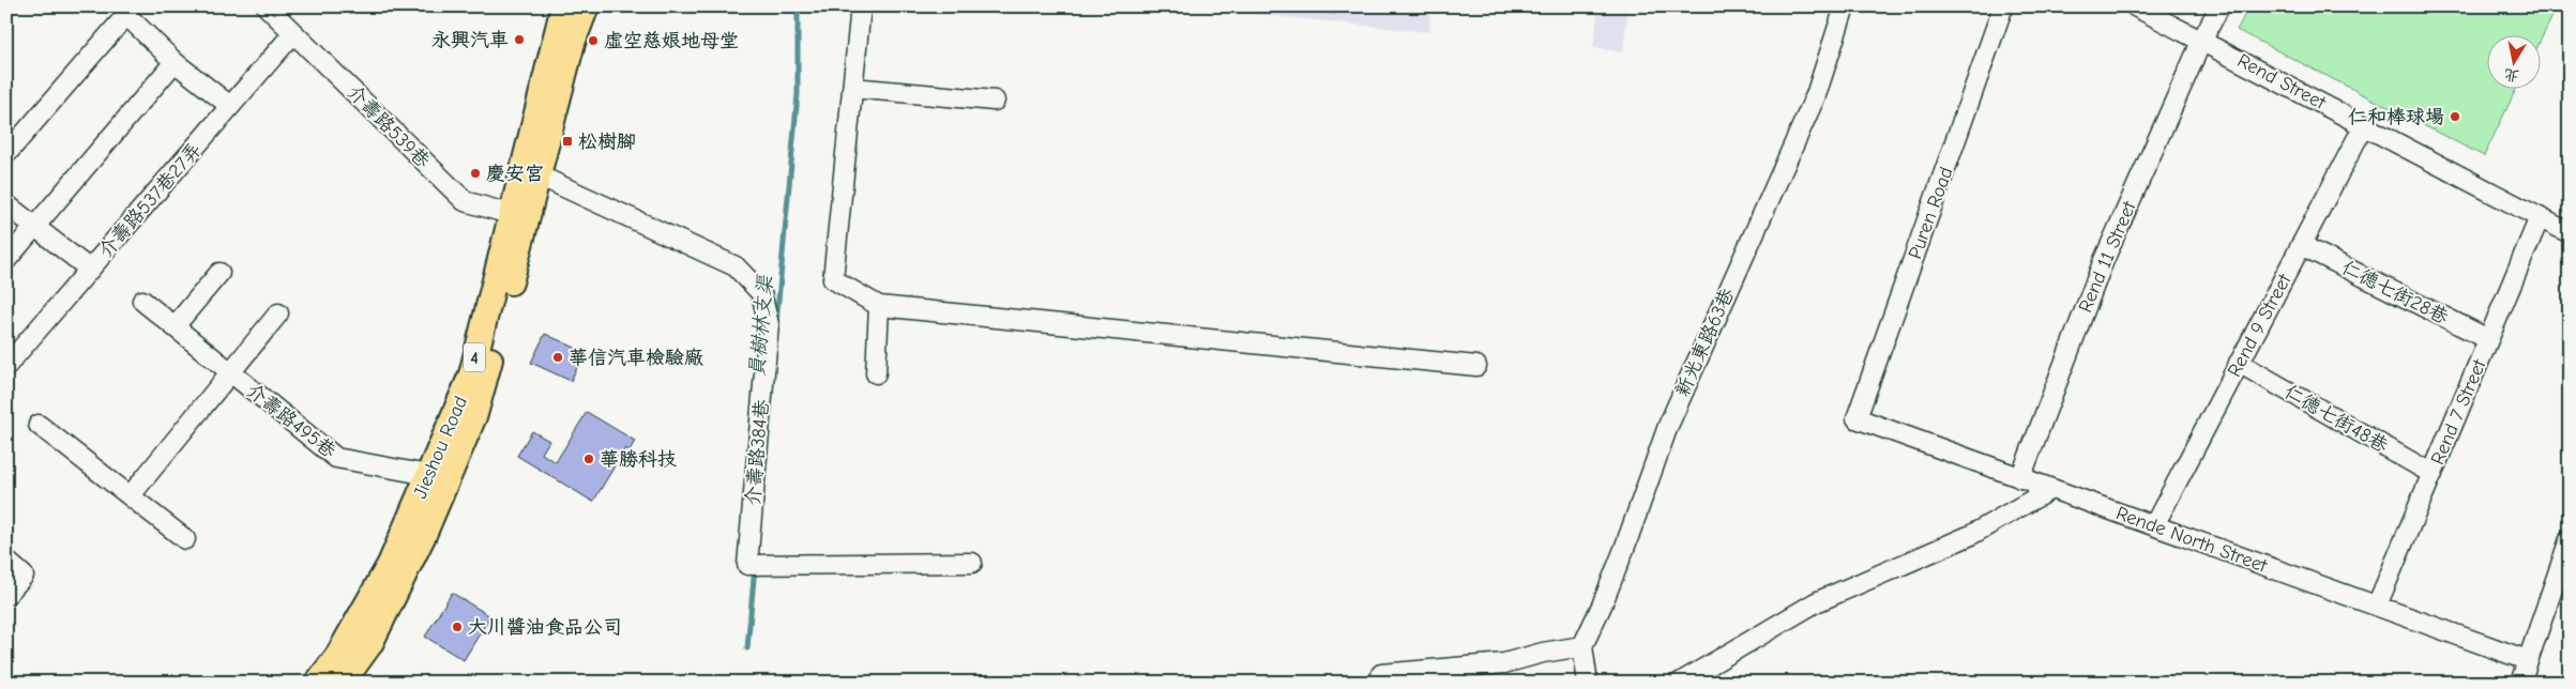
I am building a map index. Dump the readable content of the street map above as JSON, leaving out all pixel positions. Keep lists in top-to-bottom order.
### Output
{
  "streets": {
    "main road": ["4", "Jieshou Road"],
    "street": [
      "Rend Street",
      "介壽路539巷",
      "介壽路537巷27弄",
      "Puren Road",
      "Rend 11 Street",
      "仁德七街28巷",
      "Rend 9 Street",
      "新光東路63巷",
      "Rend 7 Street",
      "仁德七街48巷",
      "介壽路495巷",
      "介壽路384巷",
      "Rende North Street"
    ]
  },
  "crossings": [
    ["Rend Street", "Rend 11 Street"],
    ["Rend Street", "Rend 9 Street"],
    ["Rend Street", "Rend 7 Street"],
    ["介壽路539巷", "介壽路537巷27弄"],
    ["介壽路539巷", "Jieshou Road"],
    ["Puren Road", "Rende North Street"],
    ["Rend 11 Street", "Rende North Street"],
    ["仁德七街28巷", "Rend 9 Street"],
    ["仁德七街28巷", "Rend 7 Street"],
    ["Rend 9 Street", "仁德七街48巷"],
    ["Rend 9 Street", "Rende North Street"],
    ["Rend 7 Street", "仁德七街48巷"],
    ["Rend 7 Street", "Rende North Street"],
    ["介壽路495巷", "Jieshou Road"],
    ["Jieshou Road", "介壽路384巷"]
  ],
  "water": ["員樹林支渠"],
  "places": {
    "other": [
      "永興汽車",
      "虛空慈娘地母堂",
      "仁和棒球場",
      "慶安宮",
      "華信汽車檢驗廠",
      "華勝科技",
      "大川醬油食品公司"
    ],
    "transit": ["松樹腳"]
  },
  "north": "bottom"
}
